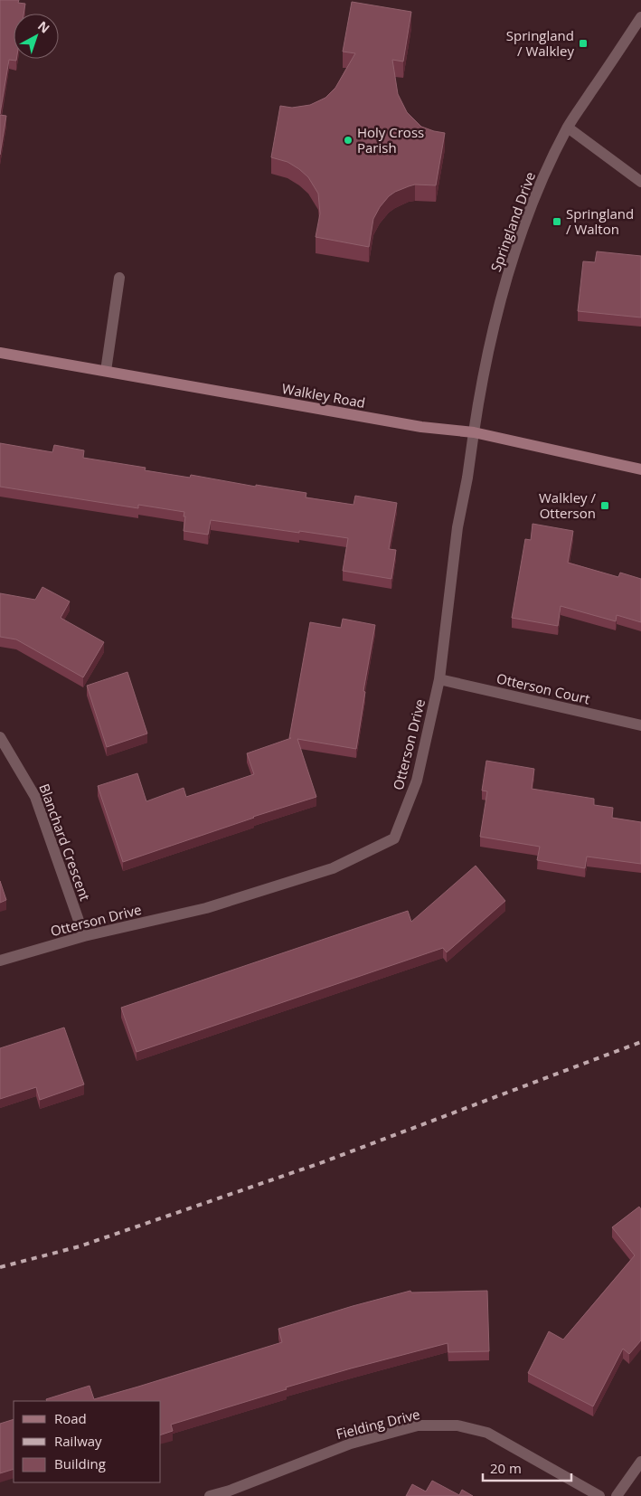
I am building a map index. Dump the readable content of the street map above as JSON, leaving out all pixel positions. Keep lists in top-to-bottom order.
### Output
{
  "streets": {
    "main road": ["Walkley Road"],
    "street": [
      "Springland Drive",
      "Otterson Court",
      "Otterson Drive",
      "Blanchard Crescent",
      "Fielding Drive"
    ]
  },
  "crossings": [
    ["Springland Drive", "Walkley Road"],
    ["Springland Drive", "Otterson Drive"],
    ["Walkley Road", "Otterson Drive"],
    ["Otterson Court", "Otterson Drive"],
    ["Otterson Drive", "Blanchard Crescent"]
  ],
  "places": {
    "transit": ["Springland / Walkley", "Springland / Walton", "Walkley / Otterson"],
    "other": ["Holy Cross Parish"]
  },
  "legend": ["Road", "Railway", "Building"],
  "scale_bar": "20 m",
  "north": "top right"
}
